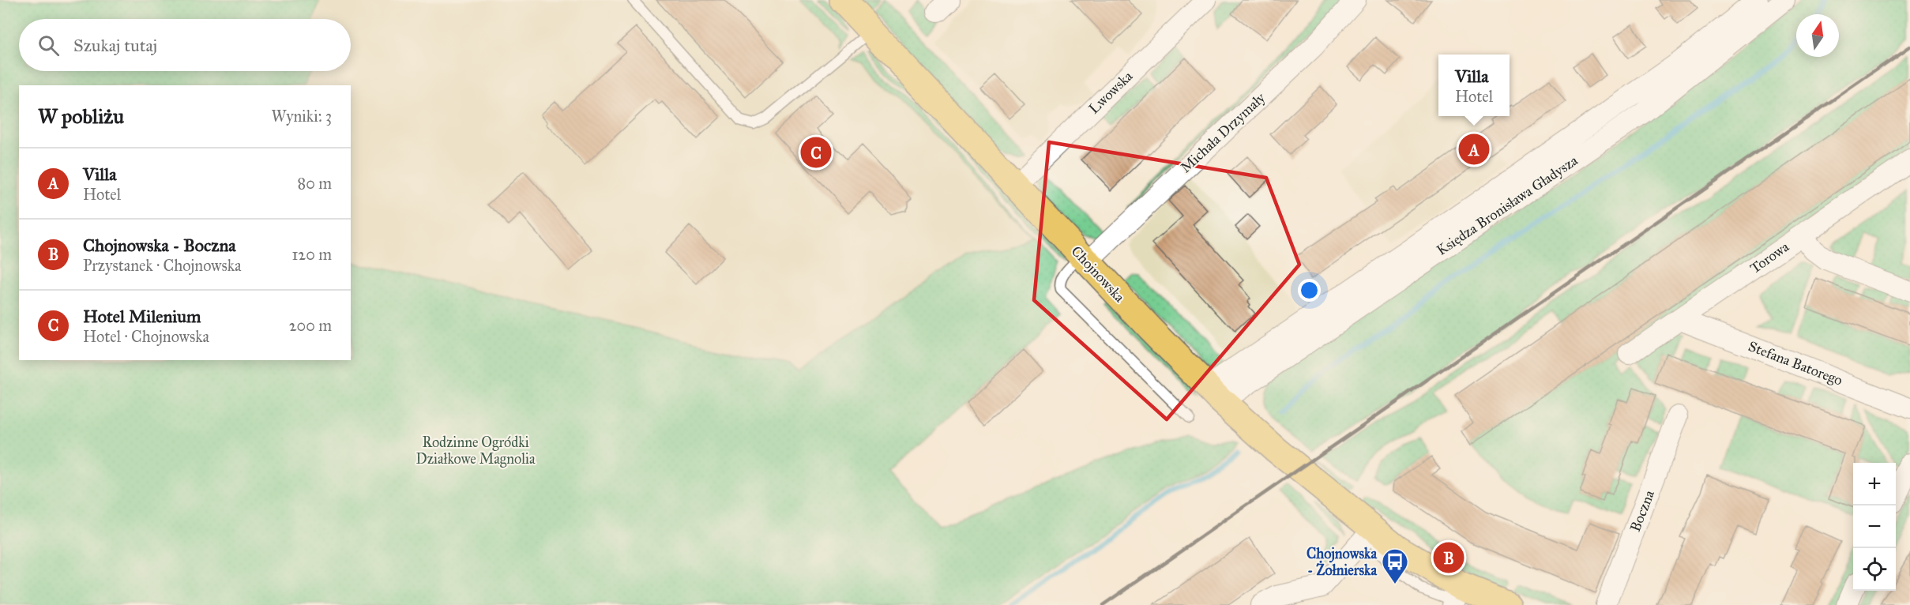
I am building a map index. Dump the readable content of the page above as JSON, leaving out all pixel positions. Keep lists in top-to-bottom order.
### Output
{
  "streets": {
    "main road": ["Chojnowska"],
    "street": [
      "Lwowska",
      "Michała Drzymały",
      "Księdza Bronisława Gładysza",
      "Torowa",
      "Stefana Batorego",
      "Boczna"
    ]
  },
  "crossings": [
    ["Lwowska", "Chojnowska"],
    ["Michała Drzymały", "Chojnowska"],
    ["Księdza Bronisława Gładysza", "Chojnowska"],
    ["Torowa", "Stefana Batorego"]
  ],
  "parks": ["Rodzinne Ogródki Działkowe Magnolia"],
  "places": {
    "bus stop": ["Chojnowska - Żołnierska"]
  },
  "north": "top",
  "page": {
    "search": "Szukaj tutaj",
    "popup": ["Villa", "Hotel"],
    "heading": ["W pobliżu", "Wyniki: 3"],
    "pins": ["A", "C", "B"],
    "list": [
      {
        "mark": "A",
        "name": "Villa",
        "note": "Hotel",
        "value": "80 m"
      },
      {
        "mark": "B",
        "name": "Chojnowska - Boczna",
        "note": "Przystanek · Chojnowska",
        "value": "120 m"
      },
      {
        "mark": "C",
        "name": "Hotel Milenium",
        "note": "Hotel · Chojnowska",
        "value": "200 m"
      }
    ],
    "map_buttons": ["+", "−"]
  }
}
